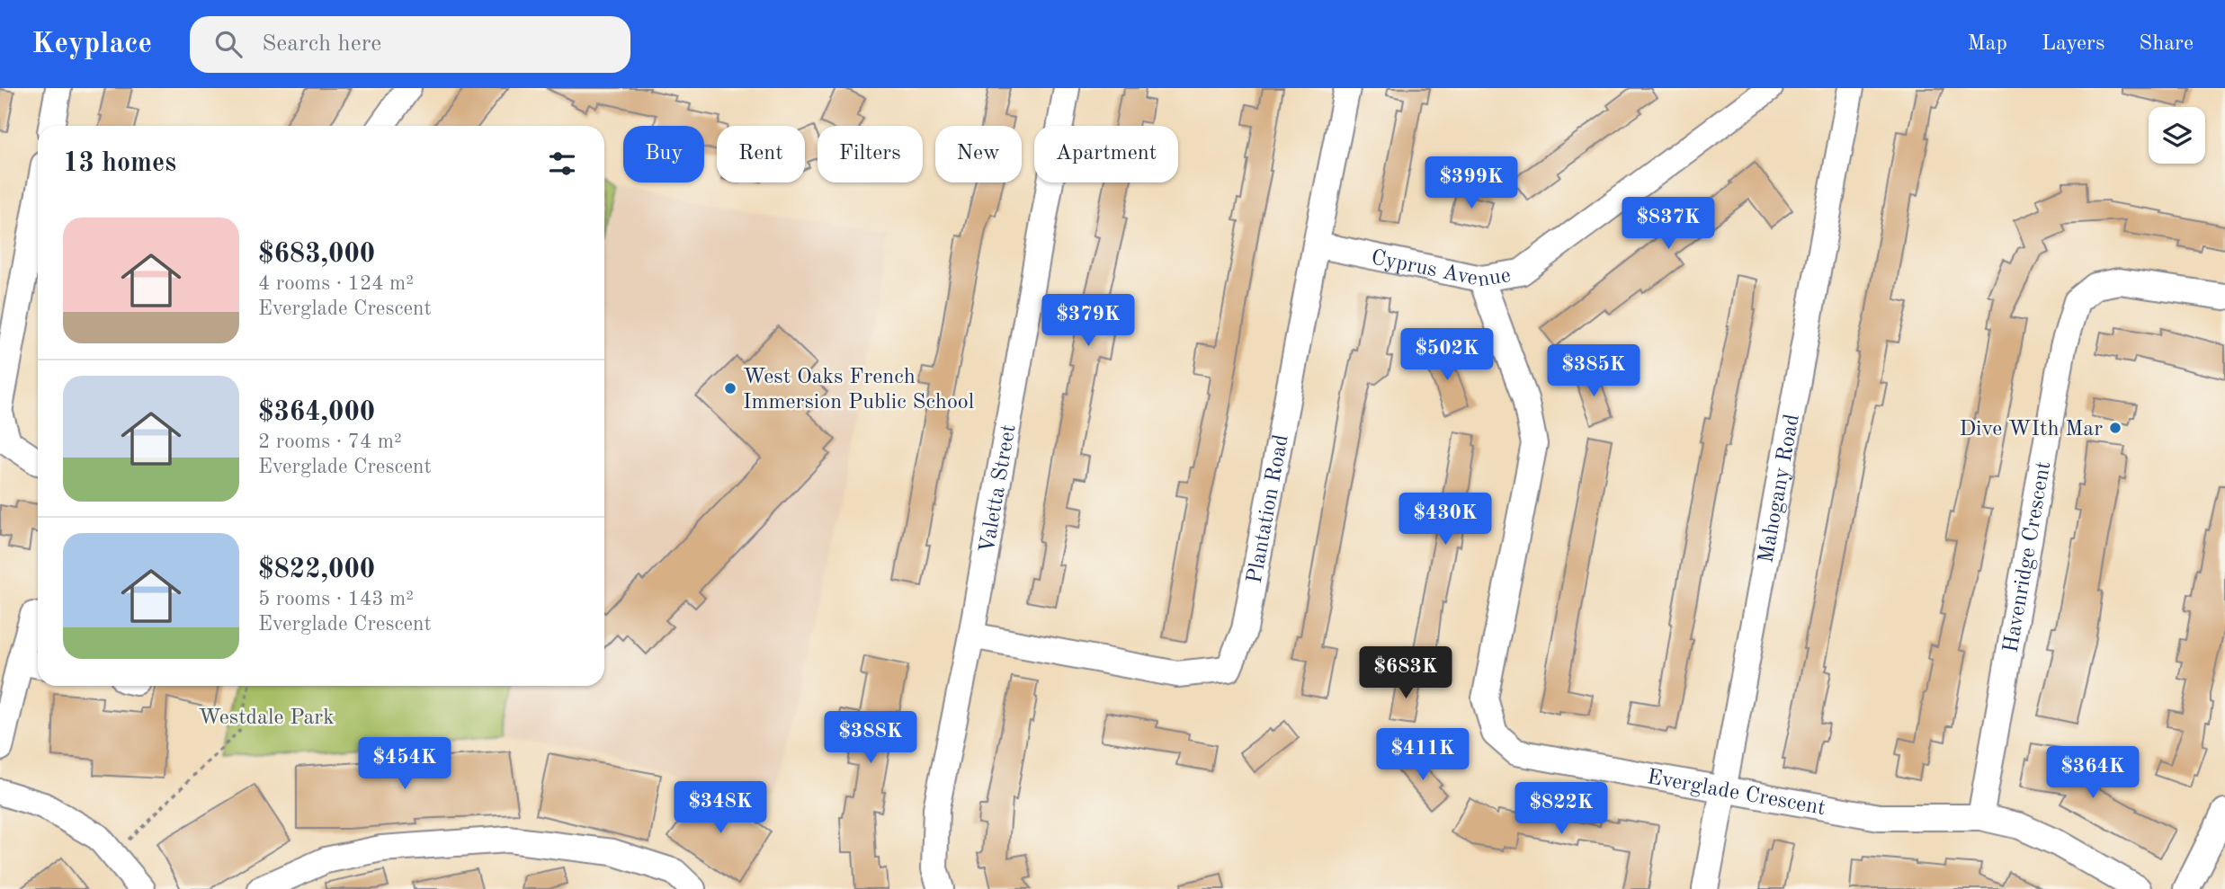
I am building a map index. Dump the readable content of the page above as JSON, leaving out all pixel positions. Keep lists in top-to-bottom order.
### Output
{
  "streets": {
    "street": [
      "Cyprus Avenue",
      "Mahogany Road",
      "Valetta Street",
      "Plantation Road",
      "Havenridge Crescent",
      "Everglade Crescent"
    ]
  },
  "crossings": [
    ["Cyprus Avenue", "Plantation Road"],
    ["Cyprus Avenue", "Everglade Crescent"],
    ["Mahogany Road", "Everglade Crescent"],
    ["Valetta Street", "Plantation Road"],
    ["Havenridge Crescent", "Everglade Crescent"]
  ],
  "parks": ["Westdale Park"],
  "places": ["West Oaks French Immersion Public School", "Dive WIth Mar"],
  "page": {
    "header": "Keyplace",
    "search": "Search here",
    "nav": ["Map", "Layers", "Share"],
    "chip": [
      "Buy",
      "Rent",
      "Filters",
      "New",
      "Apartment"
    ],
    "heading": "13 homes",
    "price": [
      "$399K",
      "$837K",
      "$379K",
      "$502K",
      "$385K",
      "$430K",
      "$683K",
      "$388K",
      "$411K",
      "$454K",
      "$364K",
      "$348K",
      "$822K"
    ],
    "list": [
      {
        "name": "$683,000",
        "note": "4 rooms · 124 m² · Everglade Crescent"
      },
      {
        "name": "$364,000",
        "note": "2 rooms · 74 m² · Everglade Crescent"
      },
      {
        "name": "$822,000",
        "note": "5 rooms · 143 m² · Everglade Crescent"
      }
    ]
  }
}
